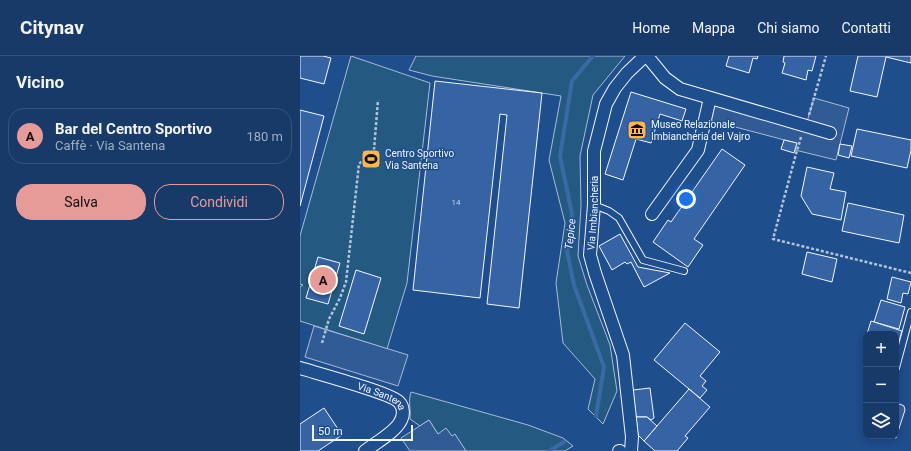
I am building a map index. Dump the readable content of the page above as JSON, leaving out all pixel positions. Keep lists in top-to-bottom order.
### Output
{
  "streets": {
    "street": ["Via Imbiancheria", "Via Santena"]
  },
  "water": ["Tepice"],
  "places": {
    "museum": ["Museo Relazionale Imbiancheria del Vajro"],
    "sports": ["Centro Sportivo Via Santena"]
  },
  "house_numbers": ["14"],
  "scale_bar": "50 m",
  "page": {
    "header": "Citynav",
    "nav": [
      "Home",
      "Mappa",
      "Chi siamo",
      "Contatti"
    ],
    "heading": "Vicino",
    "list": [
      {
        "mark": "A",
        "name": "Bar del Centro Sportivo",
        "note": "Caffè · Via Santena",
        "value": "180 m"
      }
    ],
    "buttons": ["Salva", "Condividi"],
    "pins": "A",
    "map_buttons": ["+", "−"],
    "scale": "50 m"
  }
}
